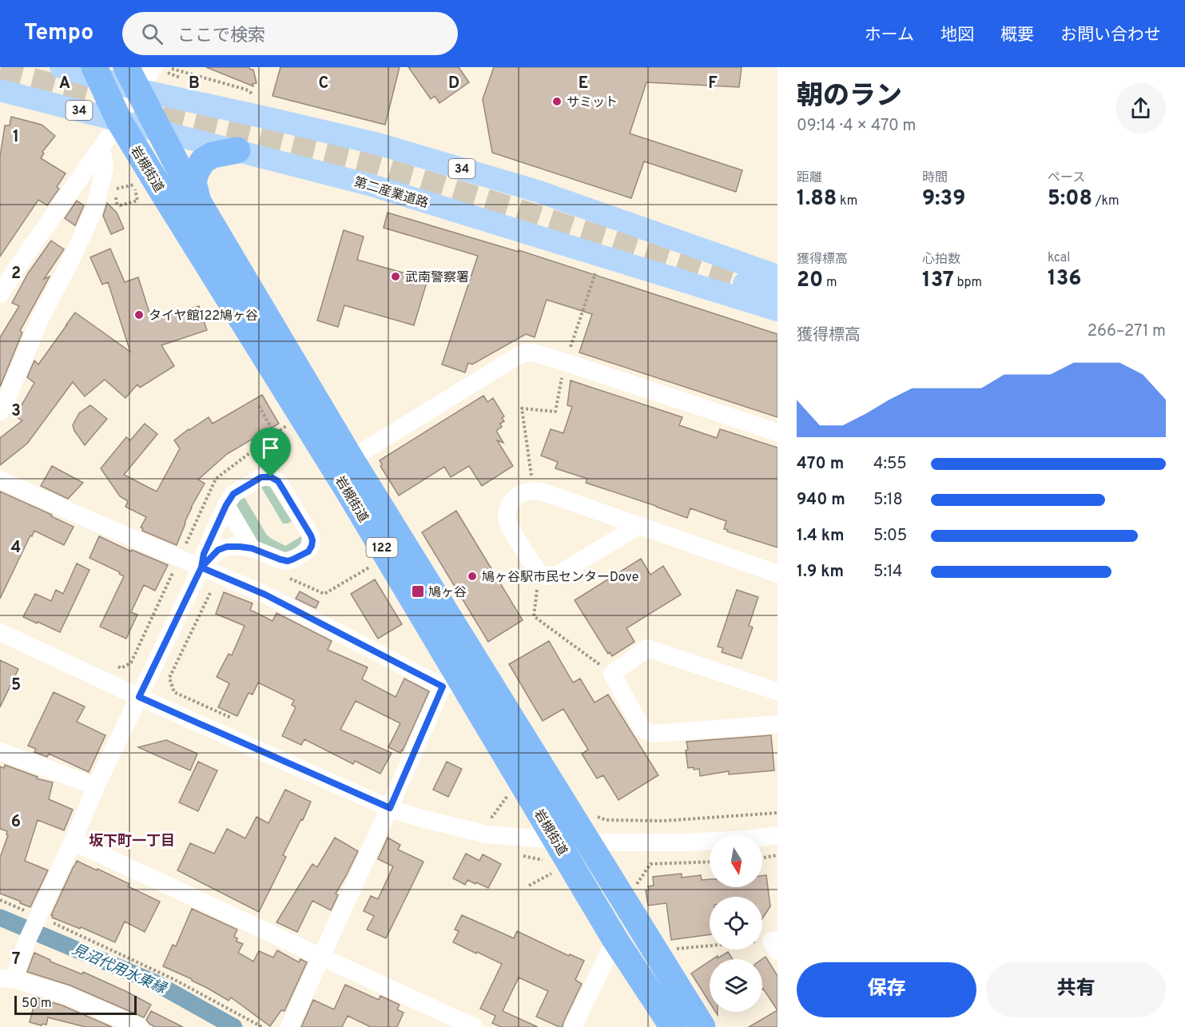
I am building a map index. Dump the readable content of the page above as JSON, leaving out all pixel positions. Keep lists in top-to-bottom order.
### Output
{
  "streets": {
    "highway": ["岩槻街道", "122"],
    "main road": ["34", "第二産業道路"]
  },
  "crossings": [
    ["34", "岩槻街道"],
    ["岩槻街道", "第二産業道路"]
  ],
  "districts": ["坂下町一丁目"],
  "water": ["見沼代用水東縁"],
  "places": {
    "other": [
      "サミット",
      "武南警察署",
      "タイヤ館122鳩ヶ谷",
      "鳩ヶ谷駅市民センターDove"
    ],
    "transit": ["鳩ヶ谷"]
  },
  "scale_bar": "50 m",
  "north": "bottom",
  "page": {
    "header": "Tempo",
    "search": "ここで検索",
    "nav": [
      "ホーム",
      "地図",
      "概要",
      "お問い合わせ"
    ],
    "heading": ["朝のラン", "09:14 · 4 × 470 m"],
    "stats": [
      ["距離", "1.88 km"],
      ["時間", "9:39"],
      ["ペース", "5:08 /km"],
      ["獲得標高", "20 m"],
      ["心拍数", "137 bpm"],
      ["kcal", "136"]
    ],
    "chart": ["獲得標高", "266–271 m"],
    "list": [
      {
        "name": "470 m",
        "note": "4:55"
      },
      {
        "name": "940 m",
        "note": "5:18"
      },
      {
        "name": "1.4 km",
        "note": "5:05"
      },
      {
        "name": "1.9 km",
        "note": "5:14"
      }
    ],
    "buttons": ["保存", "共有"],
    "scale": "50 m"
  },
  "grid": {
    "columns": [
      "A",
      "B",
      "C",
      "D",
      "E",
      "F"
    ],
    "rows": [
      "1",
      "2",
      "3",
      "4",
      "5",
      "6",
      "7"
    ]
  }
}
